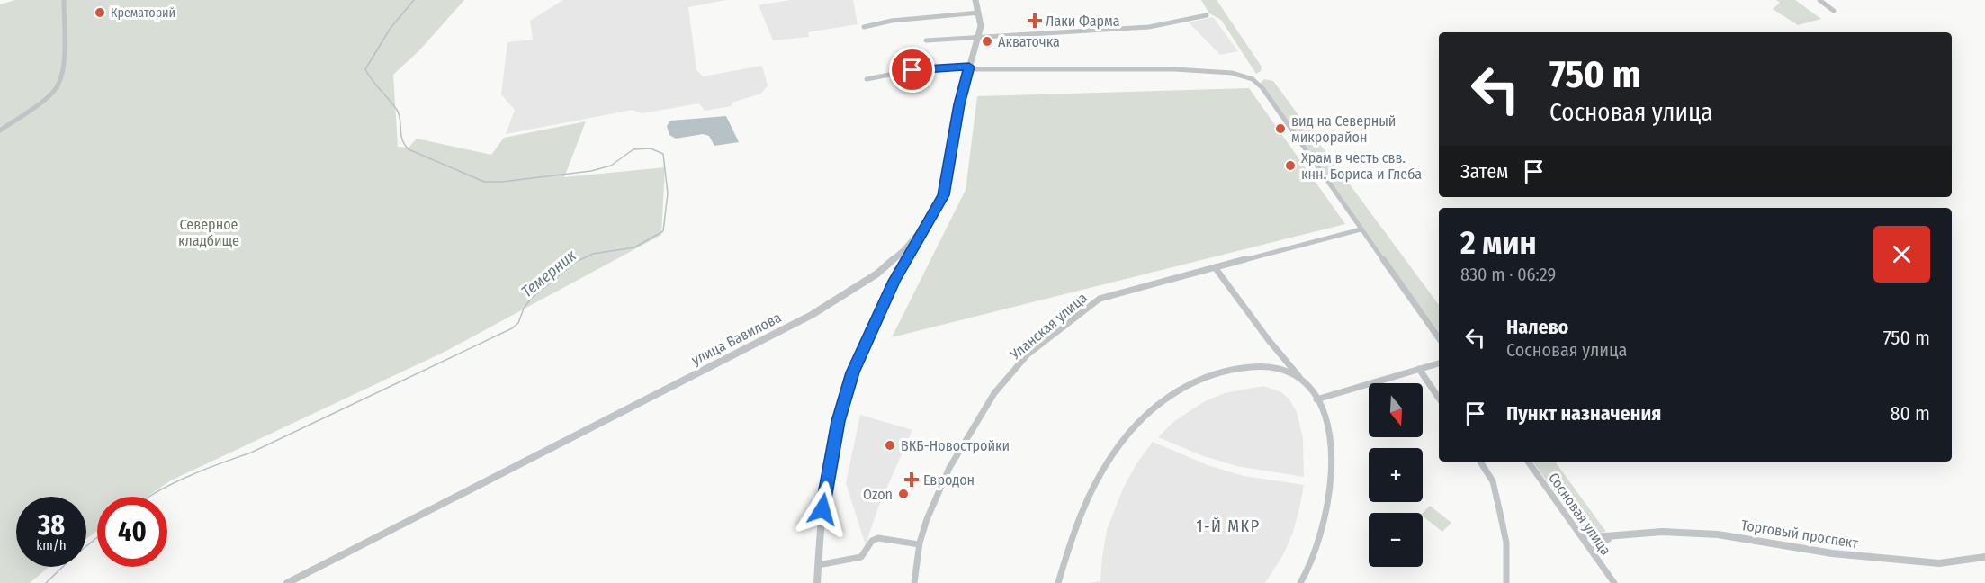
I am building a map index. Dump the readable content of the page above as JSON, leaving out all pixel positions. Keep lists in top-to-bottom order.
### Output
{
  "streets": {
    "street": [
      "Уланская улица",
      "улица Вавилова",
      "Сосновая улица",
      "Торговый проспект"
    ]
  },
  "crossings": [
    ["Сосновая улица", "Торговый проспект"]
  ],
  "districts": ["1-Й МКР"],
  "water": ["Темерник"],
  "parks": ["Северное кладбище"],
  "places": {
    "other": [
      "Крематорий",
      "Акваточка",
      "вид на Северный микрорайон",
      "Храм в честь свв. кнн. Бориса и Глеба",
      "ВКБ-Новостройки",
      "Ozon"
    ],
    "health": ["Лаки Фарма", "Евродон"]
  },
  "north": "bottom",
  "page": {
    "turn": ["750 m", "Сосновая улица"],
    "then": "Затем",
    "heading": ["2 мин", "830 m · 06:29"],
    "list": [
      {
        "name": "Налево",
        "note": "Сосновая улица",
        "value": "750 m"
      },
      {
        "name": "Пункт назначения",
        "value": "80 m"
      }
    ],
    "map_buttons": ["+", "−"],
    "speed": "38 km/h",
    "limit": "40"
  }
}
